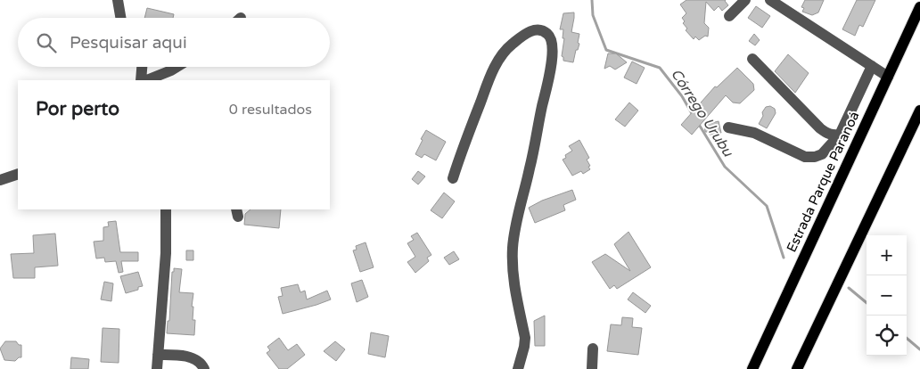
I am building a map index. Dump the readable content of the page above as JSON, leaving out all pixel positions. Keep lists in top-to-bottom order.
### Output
{
  "streets": {
    "main road": ["Estrada Parque Paranoá"]
  },
  "water": ["Córrego Urubu"],
  "page": {
    "search": "Pesquisar aqui",
    "heading": ["Por perto", "0 resultados"],
    "map_buttons": ["+", "−"]
  }
}
